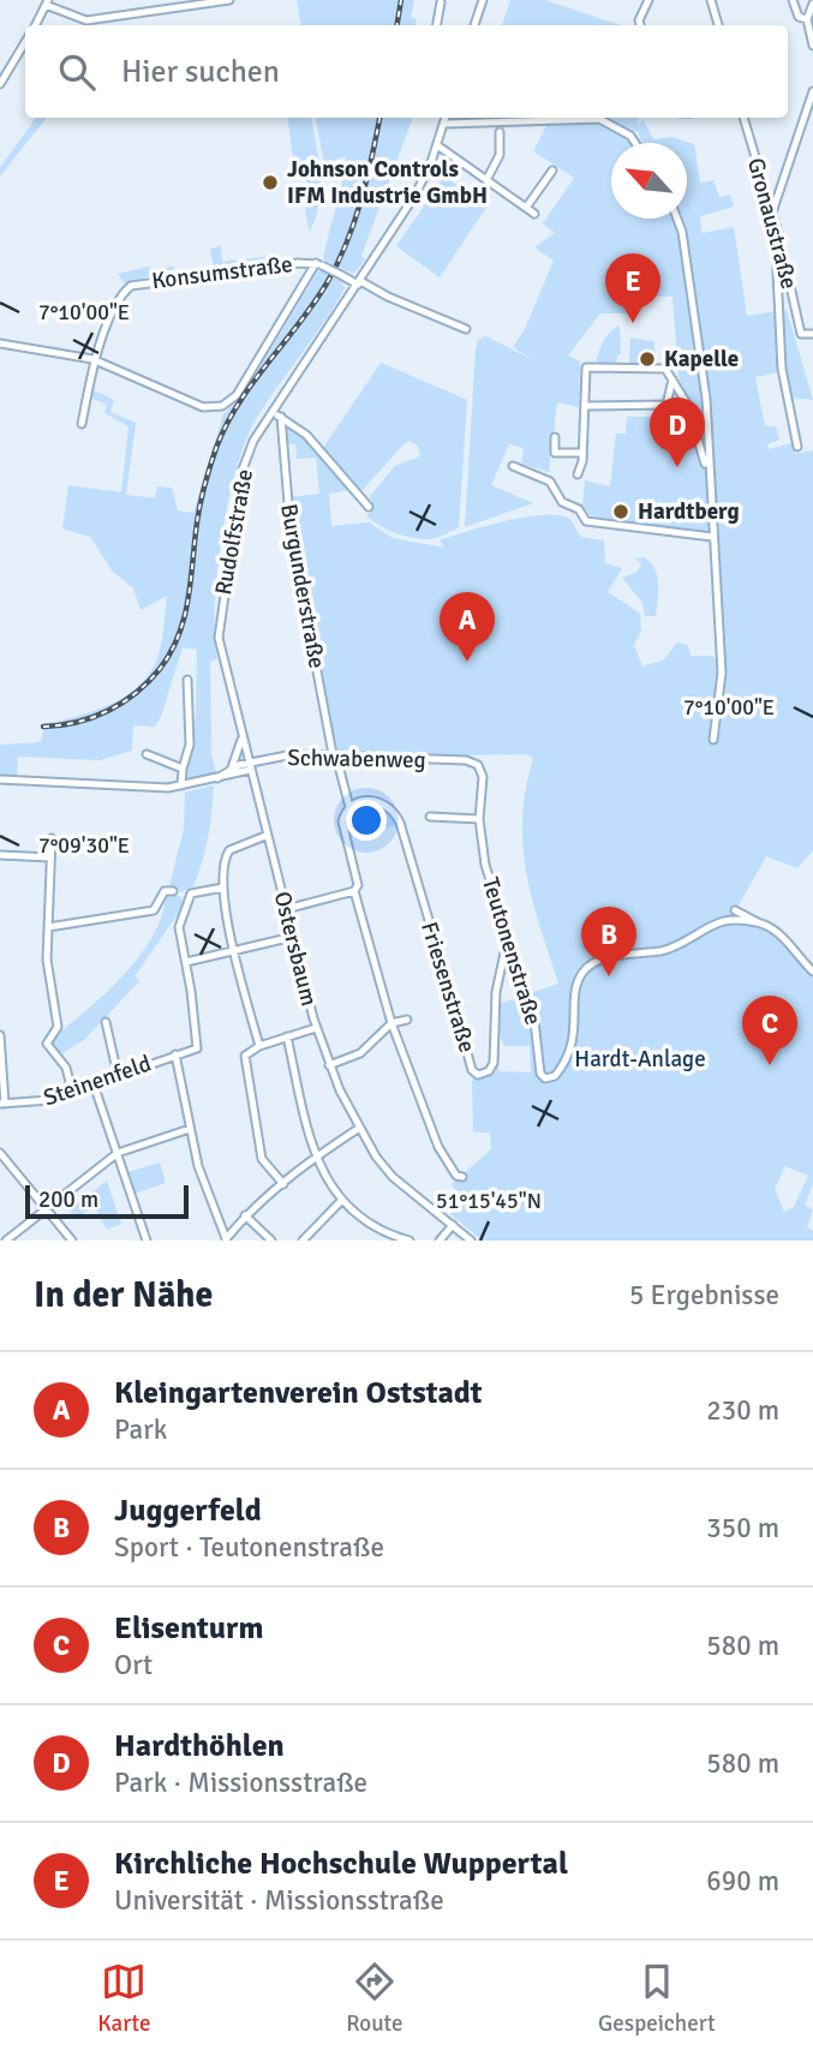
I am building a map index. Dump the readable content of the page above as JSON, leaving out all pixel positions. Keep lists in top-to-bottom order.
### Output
{
  "streets": {
    "street": [
      "Gronaustraße",
      "Konsumstraße",
      "Rudolfstraße",
      "Burgunderstraße",
      "Schwabenweg",
      "Ostersbaum",
      "Teutonenstraße",
      "Friesenstraße",
      "Steinenfeld"
    ]
  },
  "crossings": [
    ["Konsumstraße", "Rudolfstraße"],
    ["Rudolfstraße", "Schwabenweg"],
    ["Rudolfstraße", "Ostersbaum"],
    ["Burgunderstraße", "Schwabenweg"],
    ["Burgunderstraße", "Friesenstraße"],
    ["Schwabenweg", "Ostersbaum"],
    ["Schwabenweg", "Teutonenstraße"],
    ["Teutonenstraße", "Friesenstraße"]
  ],
  "parks": ["Hardt-Anlage"],
  "places": ["Johnson Controls IFM Industrie GmbH", "Kapelle", "Hardtberg"],
  "scale_bar": "200 m",
  "north": "top left",
  "page": {
    "search": "Hier suchen",
    "pins": [
      "E",
      "D",
      "A",
      "B",
      "C"
    ],
    "scale": "200 m",
    "heading": ["In der Nähe", "5 Ergebnisse"],
    "list": [
      {
        "mark": "A",
        "name": "Kleingartenverein Oststadt",
        "note": "Park",
        "value": "230 m"
      },
      {
        "mark": "B",
        "name": "Juggerfeld",
        "note": "Sport · Teutonenstraße",
        "value": "350 m"
      },
      {
        "mark": "C",
        "name": "Elisenturm",
        "note": "Ort",
        "value": "580 m"
      },
      {
        "mark": "D",
        "name": "Hardthöhlen",
        "note": "Park · Missionsstraße",
        "value": "580 m"
      },
      {
        "mark": "E",
        "name": "Kirchliche Hochschule Wuppertal",
        "note": "Universität · Missionsstraße",
        "value": "690 m"
      }
    ],
    "nav": ["Karte", "Route", "Gespeichert"]
  },
  "coordinates": ["7°10'00\"E", "7°09'30\"E", "51°15'45\"N"]
}
